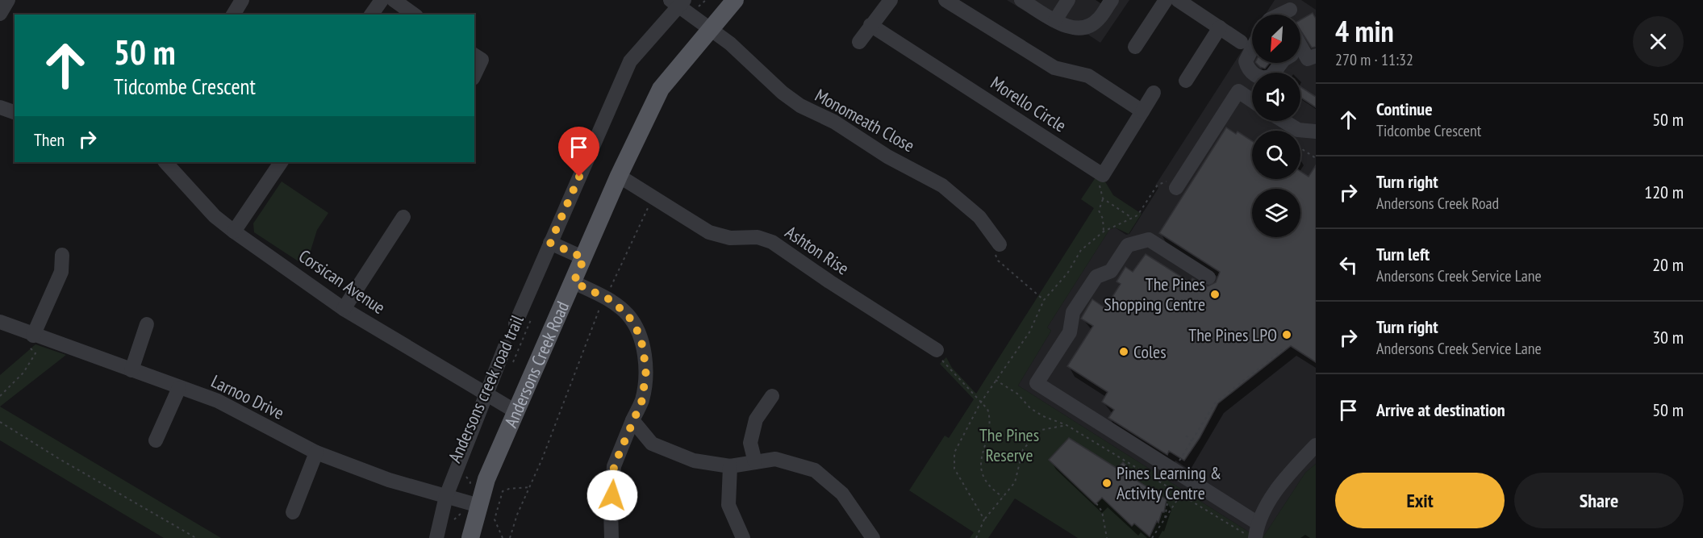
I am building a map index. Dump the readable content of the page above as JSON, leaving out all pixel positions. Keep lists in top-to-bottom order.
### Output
{
  "streets": {
    "main road": ["Andersons Creek Road"],
    "street": [
      "Morello Circle",
      "Monomeath Close",
      "Ashton Rise",
      "Corsican Avenue",
      "Larnoo Drive"
    ],
    "path": ["Andersons creek road trail"]
  },
  "crossings": [
    ["Monomeath Close", "Andersons Creek Road"],
    ["Ashton Rise", "Andersons Creek Road"],
    ["Corsican Avenue", "Andersons Creek Road"],
    ["Andersons Creek Road", "Andersons creek road trail"],
    ["Andersons Creek Road", "Larnoo Drive"],
    ["Andersons creek road trail", "Larnoo Drive"]
  ],
  "parks": ["The Pines Reserve"],
  "places": [
    "The Pines Shopping Centre",
    "The Pines LPO",
    "Coles",
    "Pines Learning & Activity Centre"
  ],
  "north": "bottom left",
  "page": {
    "heading": ["4 min", "270 m · 11:32"],
    "turn": ["50 m", "Tidcombe Crescent"],
    "list": [
      {
        "name": "Continue",
        "note": "Tidcombe Crescent",
        "value": "50 m"
      },
      {
        "name": "Turn right",
        "note": "Andersons Creek Road",
        "value": "120 m"
      },
      {
        "name": "Turn left",
        "note": "Andersons Creek Service Lane",
        "value": "20 m"
      },
      {
        "name": "Turn right",
        "note": "Andersons Creek Service Lane",
        "value": "30 m"
      },
      {
        "name": "Arrive at destination",
        "value": "50 m"
      }
    ],
    "then": "Then",
    "buttons": ["Exit", "Share"]
  }
}
